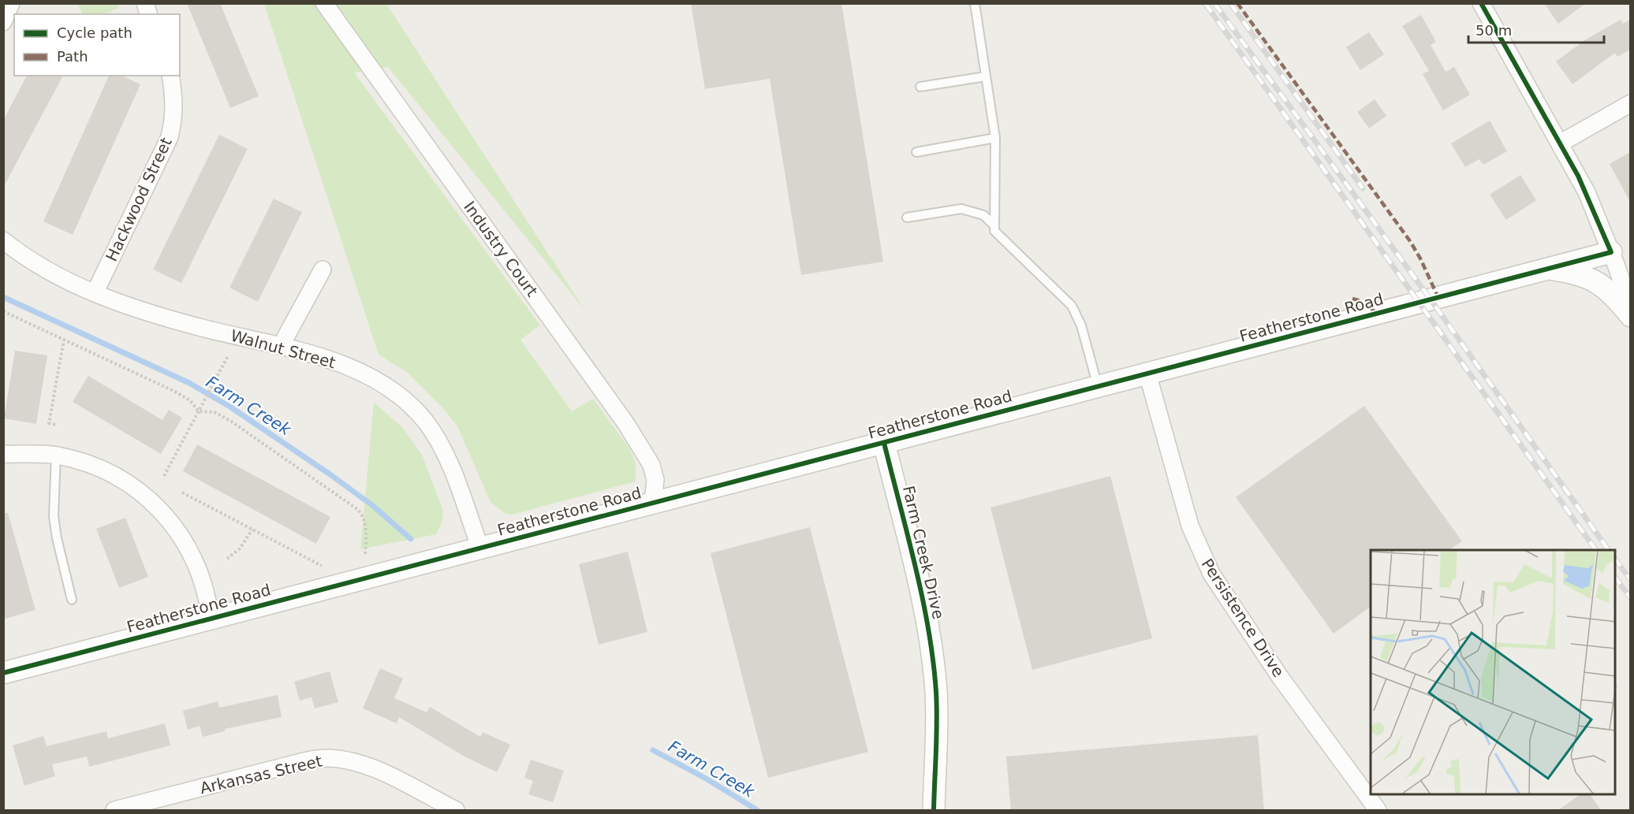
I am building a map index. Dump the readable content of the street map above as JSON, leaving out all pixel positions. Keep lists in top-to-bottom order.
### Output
{
  "streets": {
    "street": [
      "Hackwood Street",
      "Industry Court",
      "Featherstone Road",
      "Walnut Street",
      "Farm Creek Drive",
      "Persistence Drive",
      "Arkansas Street"
    ]
  },
  "crossings": [
    ["Hackwood Street", "Walnut Street"],
    ["Industry Court", "Featherstone Road"],
    ["Featherstone Road", "Walnut Street"],
    ["Featherstone Road", "Farm Creek Drive"],
    ["Featherstone Road", "Persistence Drive"]
  ],
  "water": ["Farm Creek"],
  "legend": ["Cycle path", "Path"],
  "scale_bar": "50 m"
}
